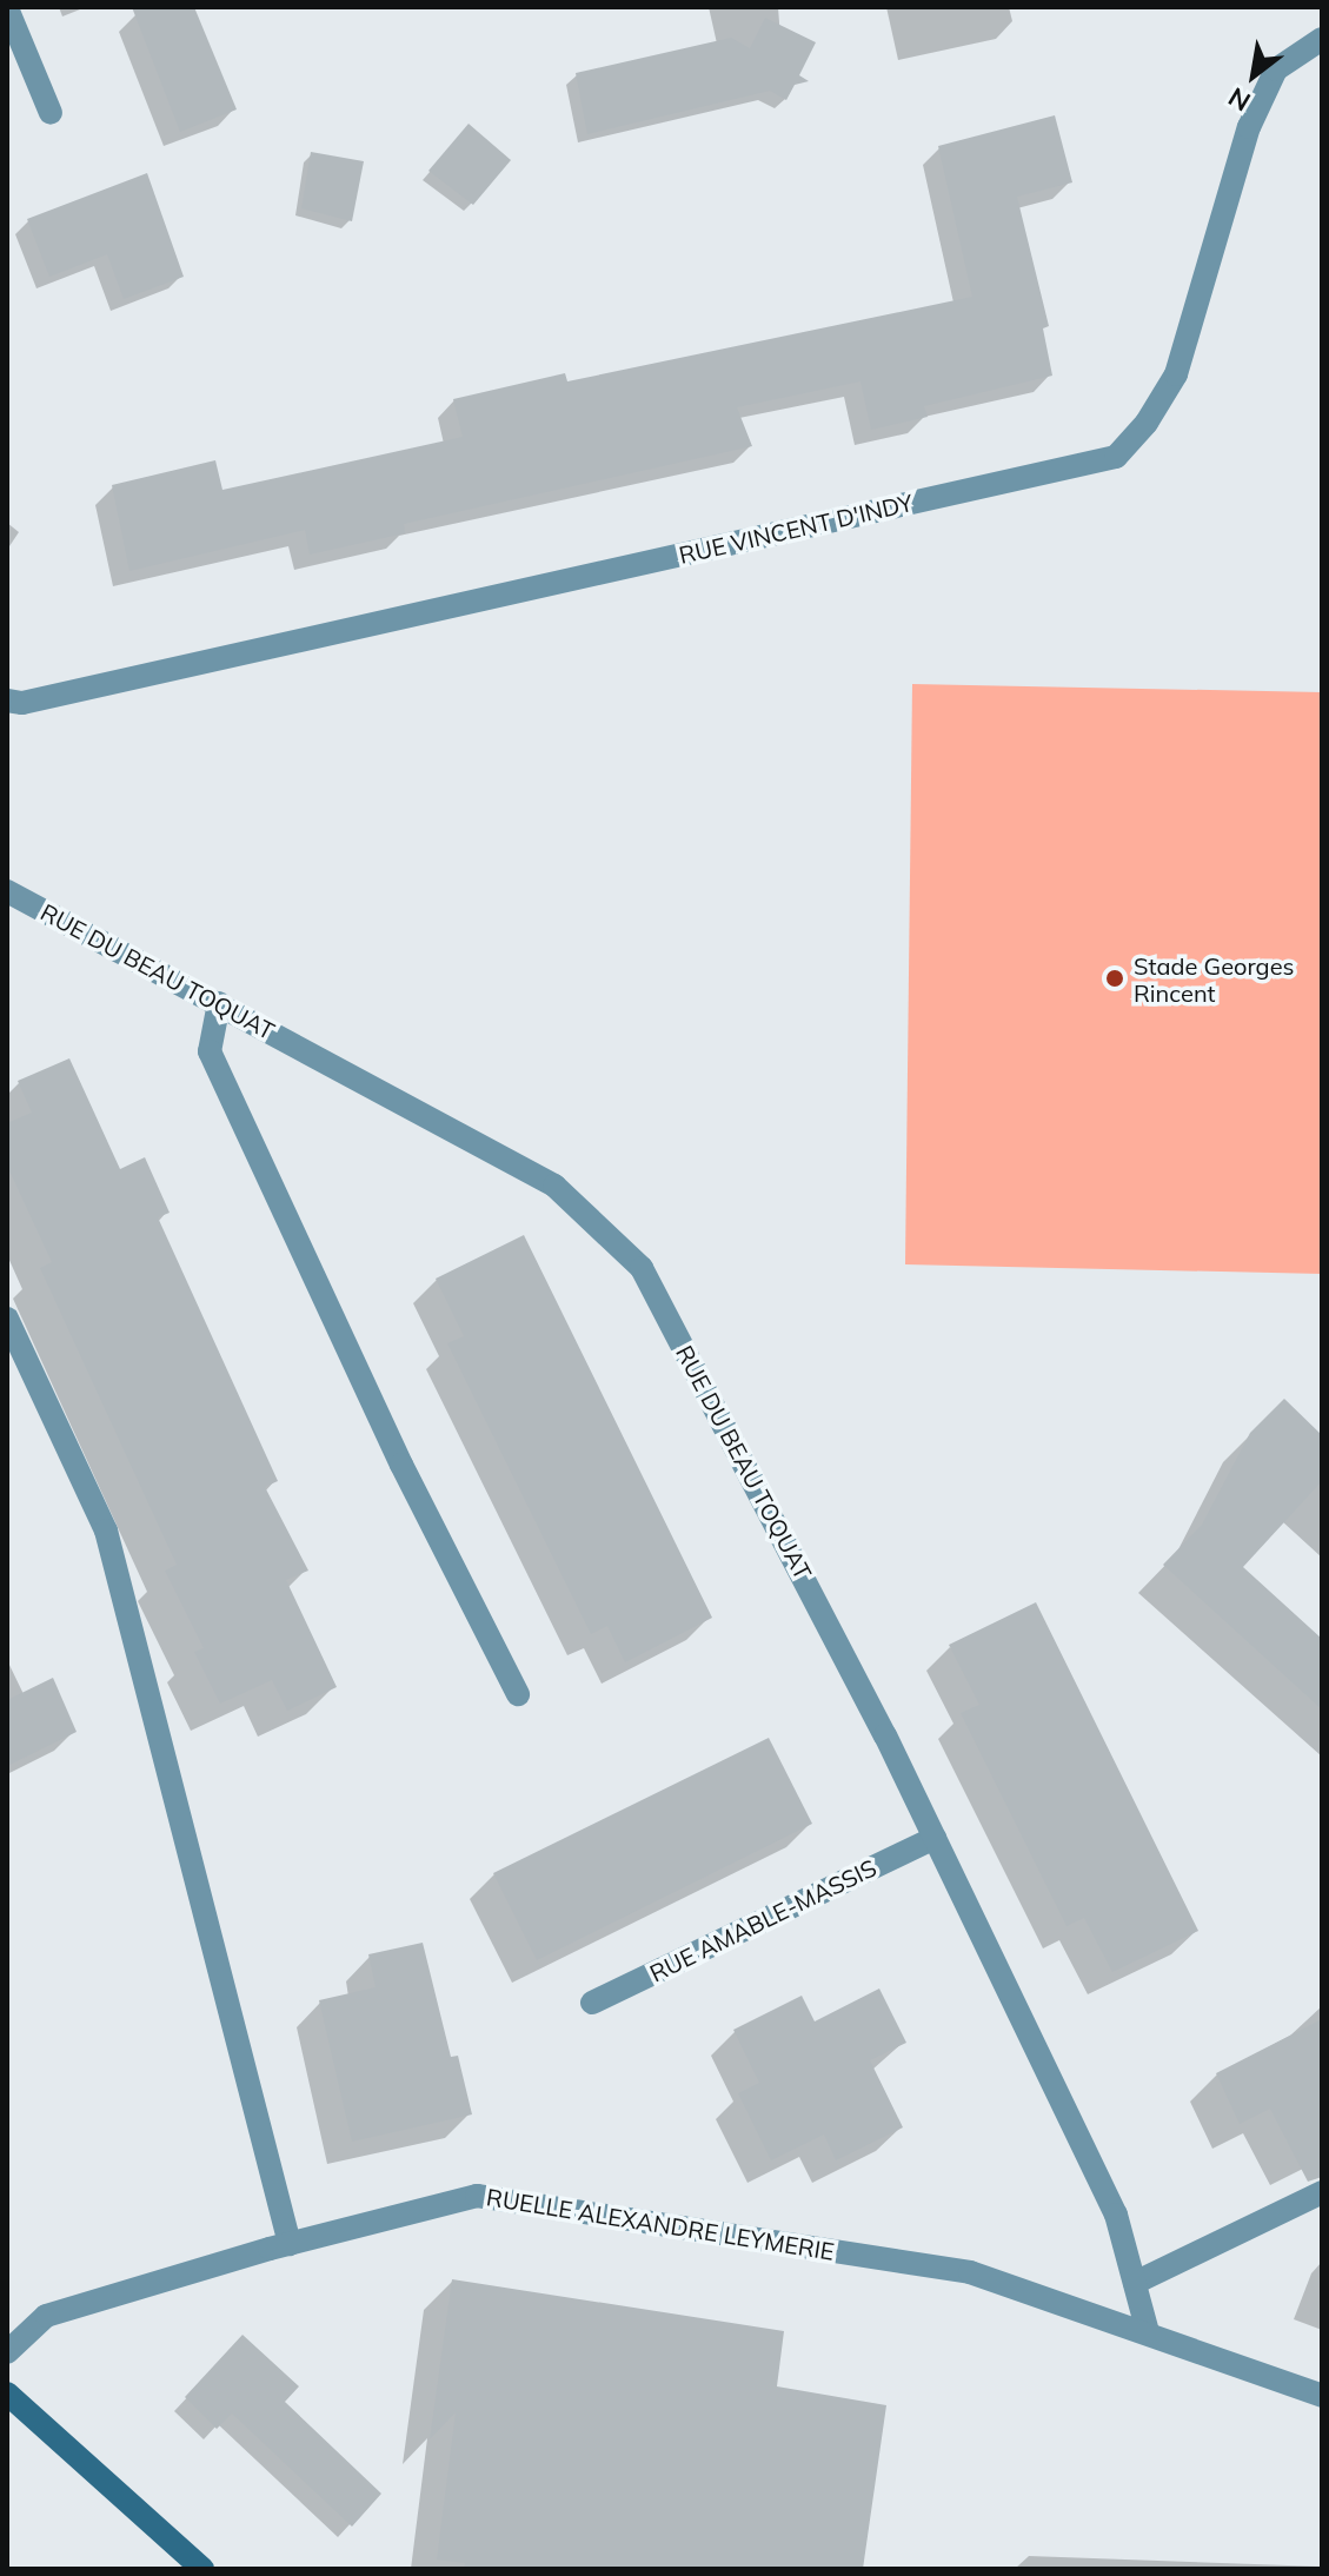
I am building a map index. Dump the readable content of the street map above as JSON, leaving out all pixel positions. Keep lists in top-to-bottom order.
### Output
{
  "streets": {
    "street": [
      "RUE VINCENT D'INDY",
      "RUE DU BEAU TOQUAT",
      "RUE AMABLE-MASSIS",
      "RUELLE ALEXANDRE LEYMERIE"
    ]
  },
  "crossings": [
    ["RUE DU BEAU TOQUAT", "RUE AMABLE-MASSIS"],
    ["RUE DU BEAU TOQUAT", "RUELLE ALEXANDRE LEYMERIE"]
  ],
  "places": ["Stade Georges Rincent"],
  "north": "bottom left"
}
